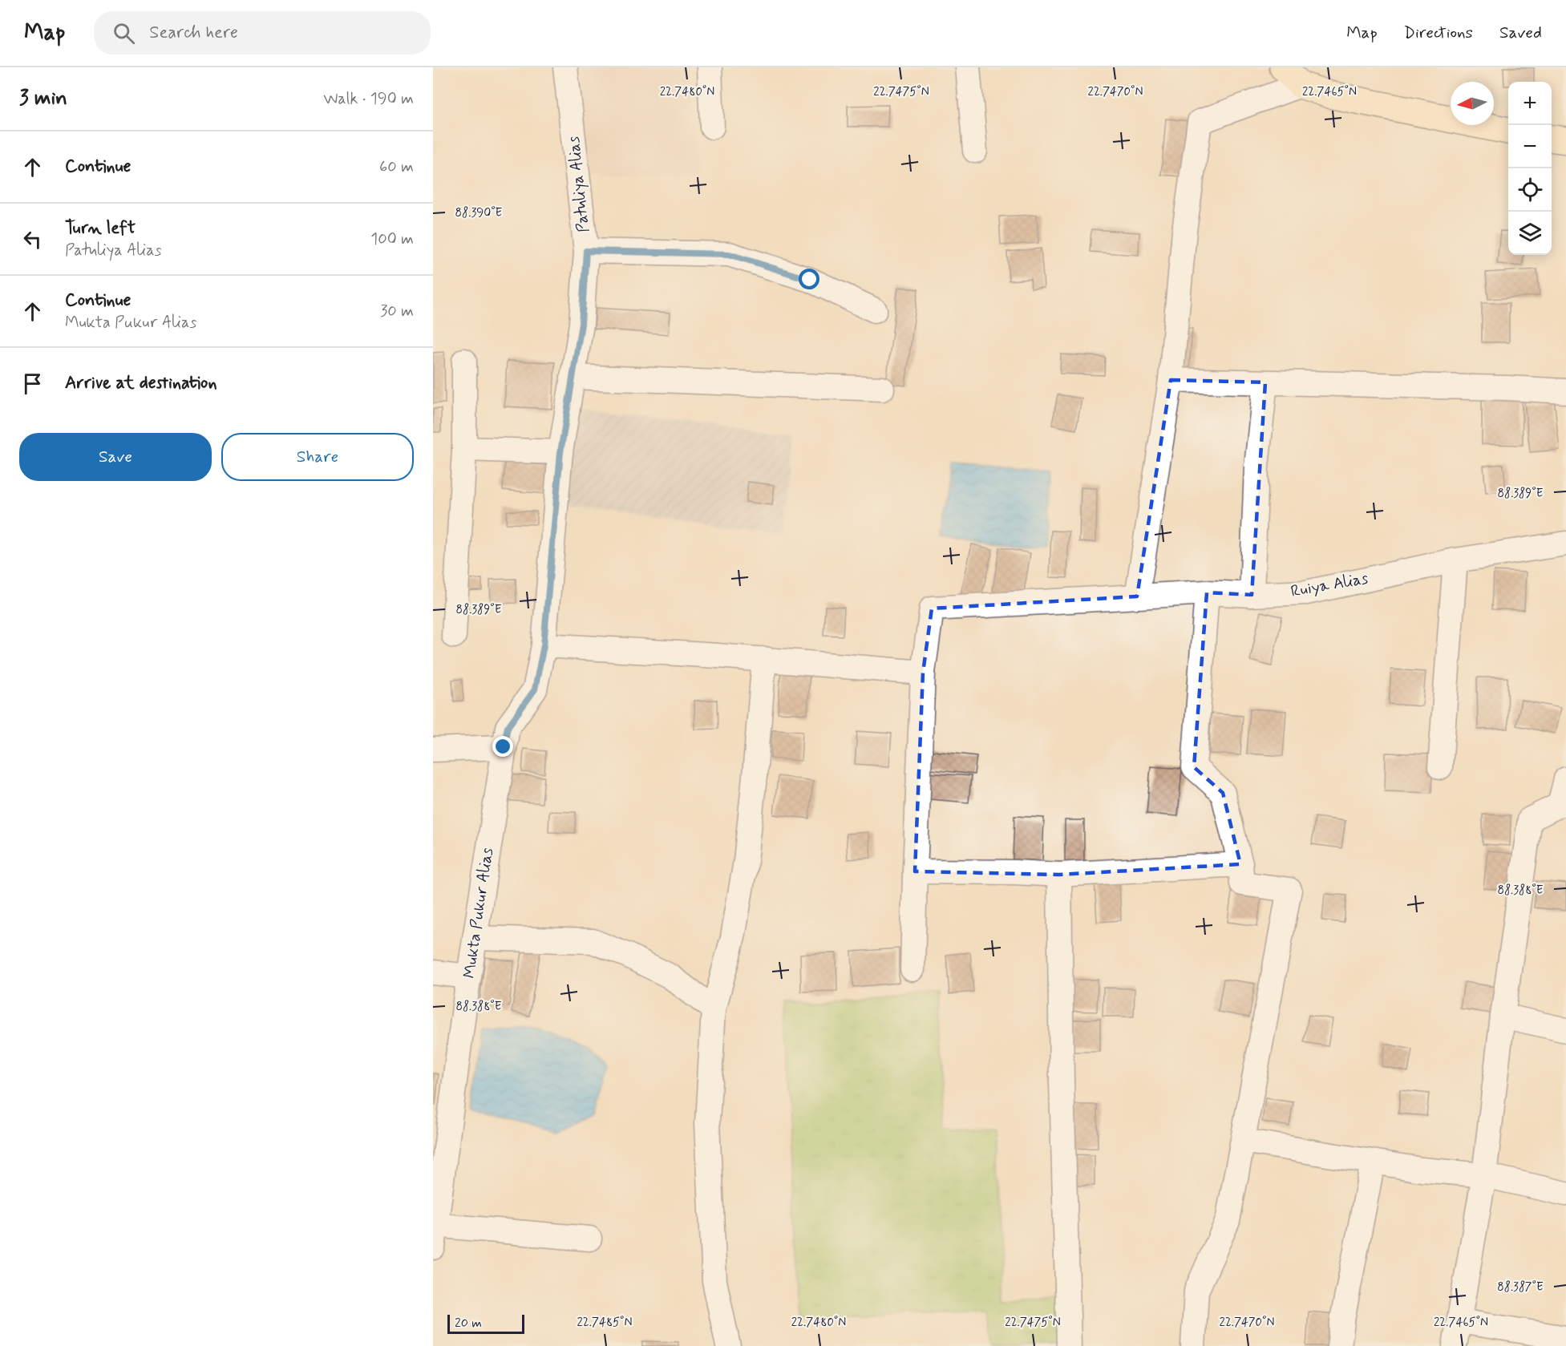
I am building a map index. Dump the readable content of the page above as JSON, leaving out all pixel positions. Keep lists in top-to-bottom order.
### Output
{
  "streets": {
    "street": ["Patuliya Alias", "Ruiya Alias", "Mukta Pukur Alias"]
  },
  "crossings": [
    ["Patuliya Alias", "Mukta Pukur Alias"]
  ],
  "scale_bar": "20 m",
  "north": "left",
  "page": {
    "header": "Map",
    "search": "Search here",
    "nav": ["Map", "Directions", "Saved"],
    "heading": ["3 min", "Walk · 190 m"],
    "map_buttons": ["+", "−"],
    "list": [
      ["Continue", "60 m"],
      ["Turn left", "Patuliya Alias", "100 m"],
      ["Continue", "Mukta Pukur Alias", "30 m"],
      "Arrive at destination"
    ],
    "buttons": ["Save", "Share"],
    "scale": "20 m"
  },
  "coordinates": [
    "22.7480°N",
    "22.7475°N",
    "22.7470°N",
    "22.7465°N",
    "88.390°E",
    "88.389°E",
    "88.388°E",
    "88.387°E",
    "22.7485°N"
  ]
}
